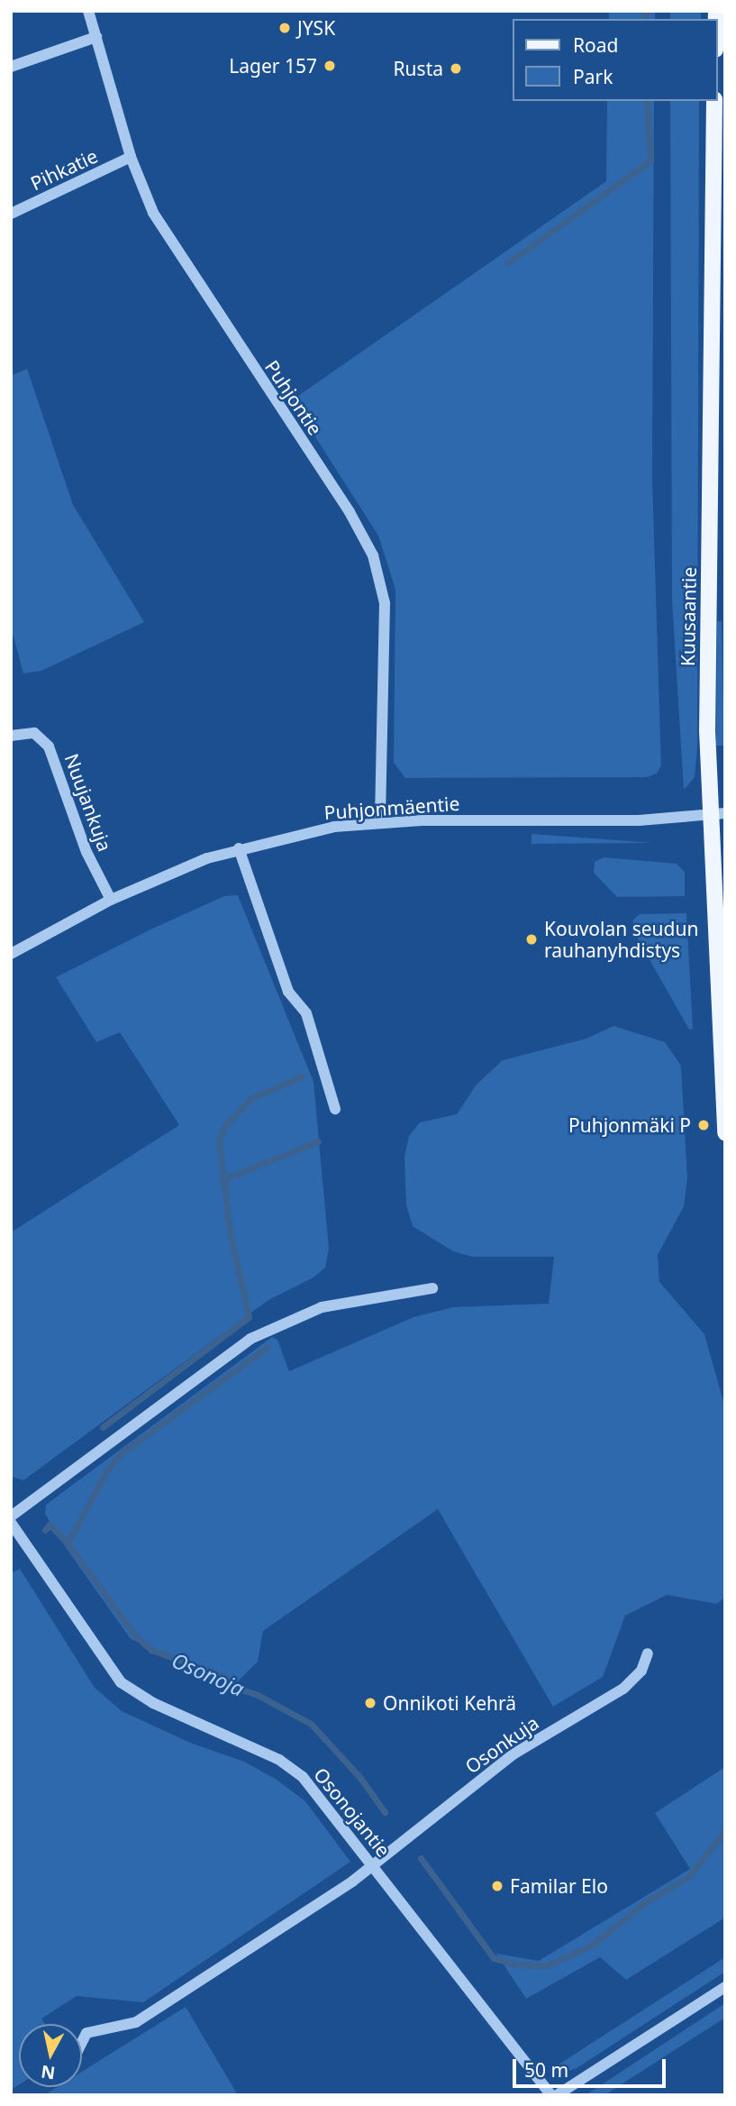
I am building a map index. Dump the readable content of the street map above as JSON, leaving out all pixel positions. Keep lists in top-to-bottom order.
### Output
{
  "streets": {
    "main road": ["Kuusaantie"],
    "street": [
      "Pihkatie",
      "Puhjontie",
      "Nuujankuja",
      "Puhjonmäentie",
      "Osonkuja",
      "Osonojantie"
    ]
  },
  "crossings": [
    ["Pihkatie", "Puhjontie"],
    ["Puhjontie", "Puhjonmäentie"],
    ["Kuusaantie", "Puhjonmäentie"],
    ["Nuujankuja", "Puhjonmäentie"],
    ["Osonkuja", "Osonojantie"]
  ],
  "water": ["Osonoja"],
  "places": [
    "JYSK",
    "Lager 157",
    "Rusta",
    "Kouvolan seudun rauhanyhdistys",
    "Puhjonmäki P",
    "Onnikoti Kehrä",
    "Familar Elo"
  ],
  "legend": ["Road", "Park"],
  "scale_bar": "50 m",
  "north": "bottom"
}
